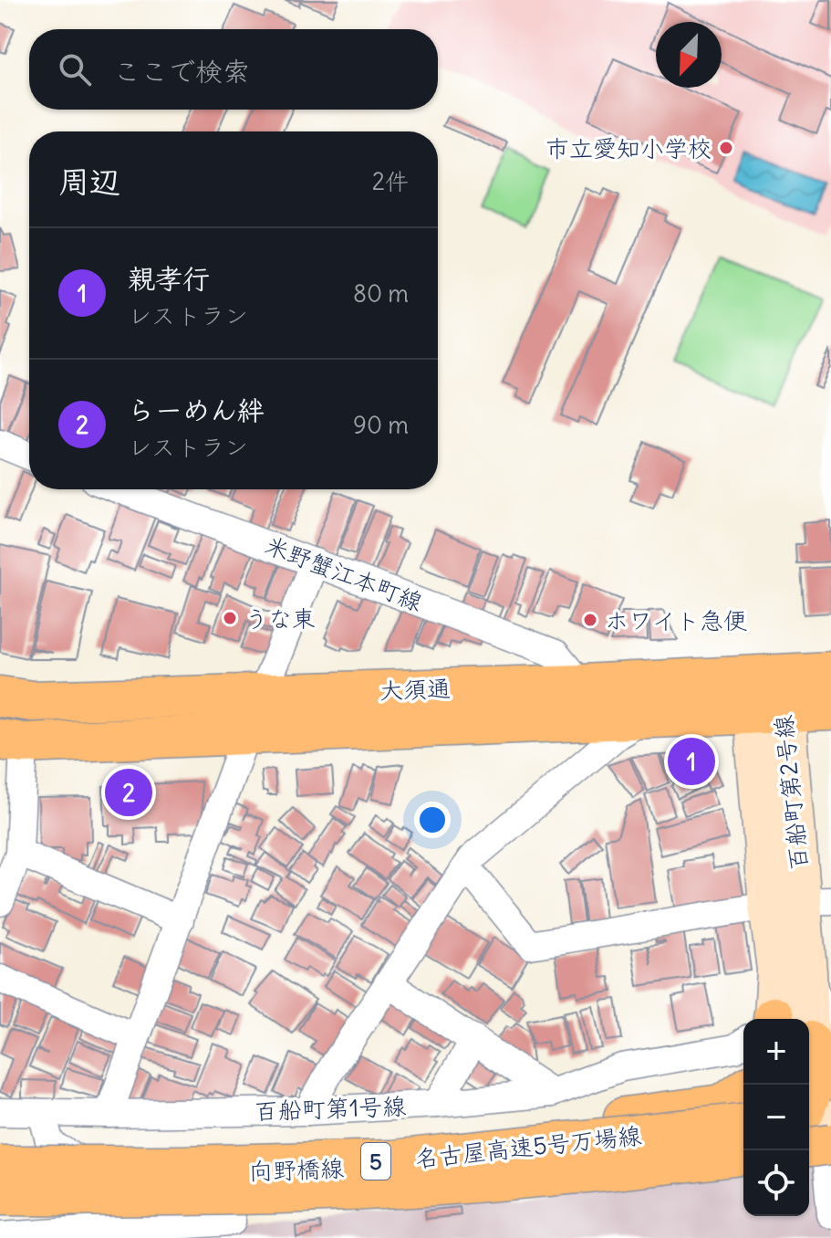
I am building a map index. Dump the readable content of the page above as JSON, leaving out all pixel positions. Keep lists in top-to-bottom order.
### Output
{
  "streets": {
    "main road": ["大須通", "名古屋高速5号万場線", "5"],
    "street": [
      "米野蟹江本町線",
      "百船町第2号線",
      "百船町第1号線",
      "向野橋線"
    ]
  },
  "crossings": [
    ["米野蟹江本町線", "大須通"],
    ["大須通", "百船町第2号線"]
  ],
  "places": ["市立愛知小学校", "うな東", "ホワイト急便"],
  "north": "bottom left",
  "page": {
    "search": "ここで検索",
    "heading": ["周辺", "2件"],
    "list": [
      {
        "mark": "1",
        "name": "親孝行",
        "note": "レストラン",
        "value": "80 m"
      },
      {
        "mark": "2",
        "name": "らーめん絆",
        "note": "レストラン",
        "value": "90 m"
      }
    ],
    "pins": ["1", "2"],
    "map_buttons": ["+", "−"]
  }
}
